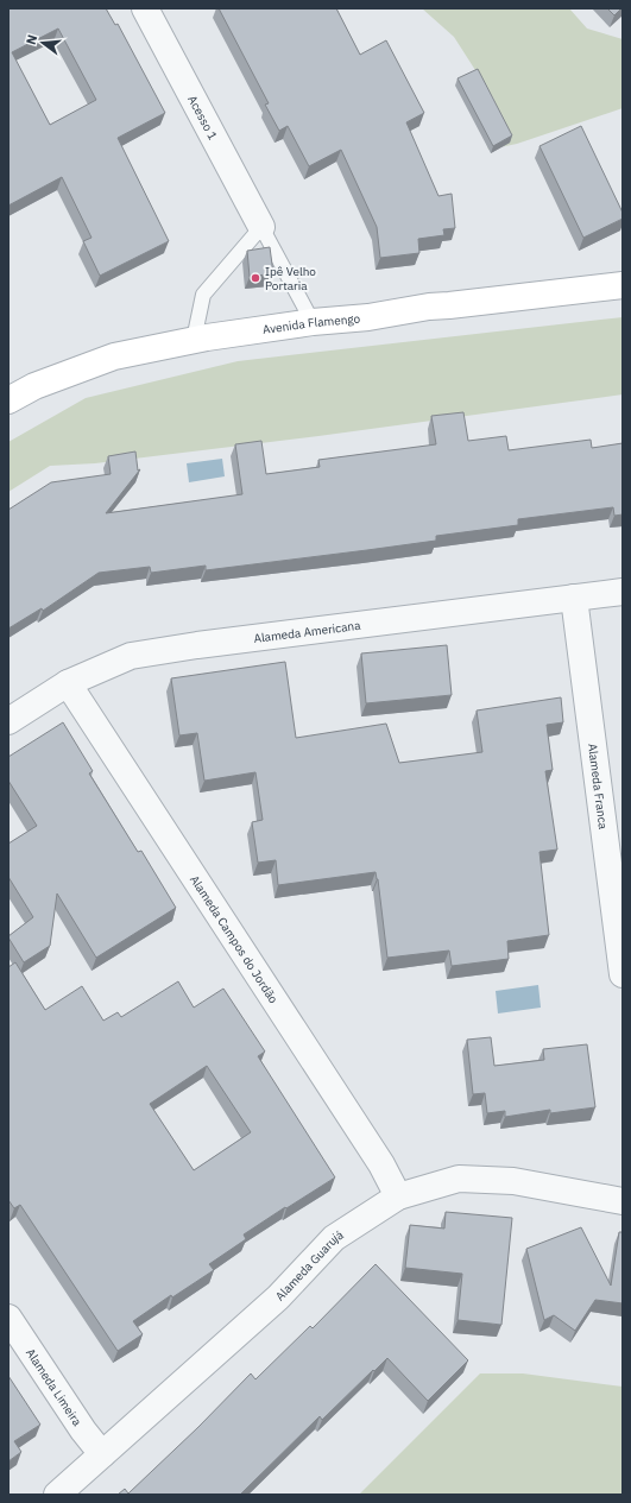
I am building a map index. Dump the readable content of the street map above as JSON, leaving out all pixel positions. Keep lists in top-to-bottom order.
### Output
{
  "streets": {
    "street": [
      "Acesso 1",
      "Avenida Flamengo",
      "Alameda Americana",
      "Alameda Franca",
      "Alameda Campos do Jordão",
      "Alameda Guarujá",
      "Alameda Limeira"
    ]
  },
  "crossings": [
    ["Alameda Americana", "Alameda Franca"],
    ["Alameda Americana", "Alameda Campos do Jordão"],
    ["Alameda Campos do Jordão", "Alameda Guarujá"],
    ["Alameda Guarujá", "Alameda Limeira"]
  ],
  "places": ["Ipê Velho Portaria"],
  "north": "left"
}
